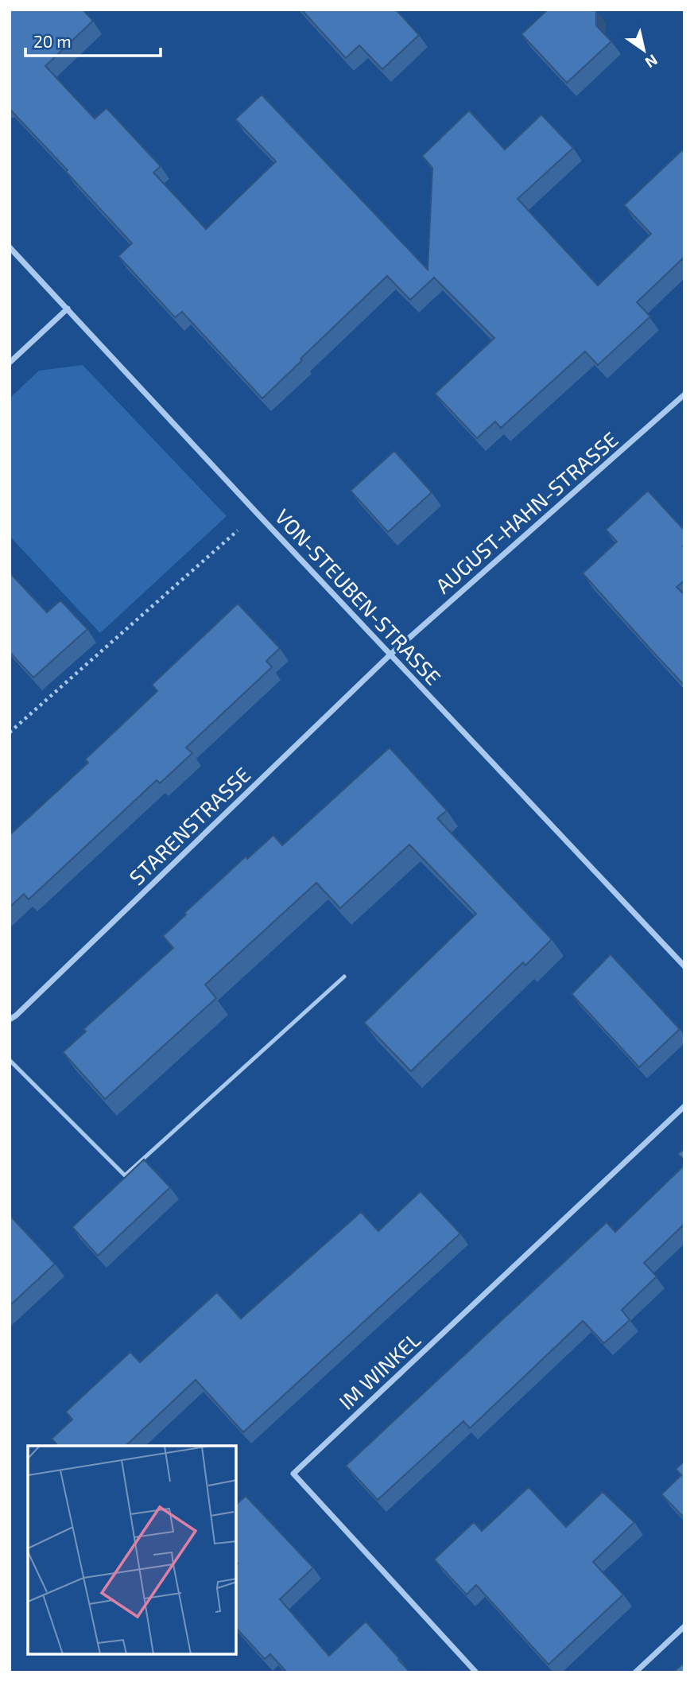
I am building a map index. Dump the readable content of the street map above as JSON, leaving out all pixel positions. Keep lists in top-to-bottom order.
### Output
{
  "streets": {
    "street": [
      "AUGUST-HAHN-STRASSE",
      "VON-STEUBEN-STRASSE",
      "STARENSTRASSE",
      "IM WINKEL"
    ]
  },
  "crossings": [
    ["AUGUST-HAHN-STRASSE", "VON-STEUBEN-STRASSE"],
    ["AUGUST-HAHN-STRASSE", "STARENSTRASSE"],
    ["VON-STEUBEN-STRASSE", "STARENSTRASSE"]
  ],
  "scale_bar": "20 m",
  "north": "bottom right"
}
